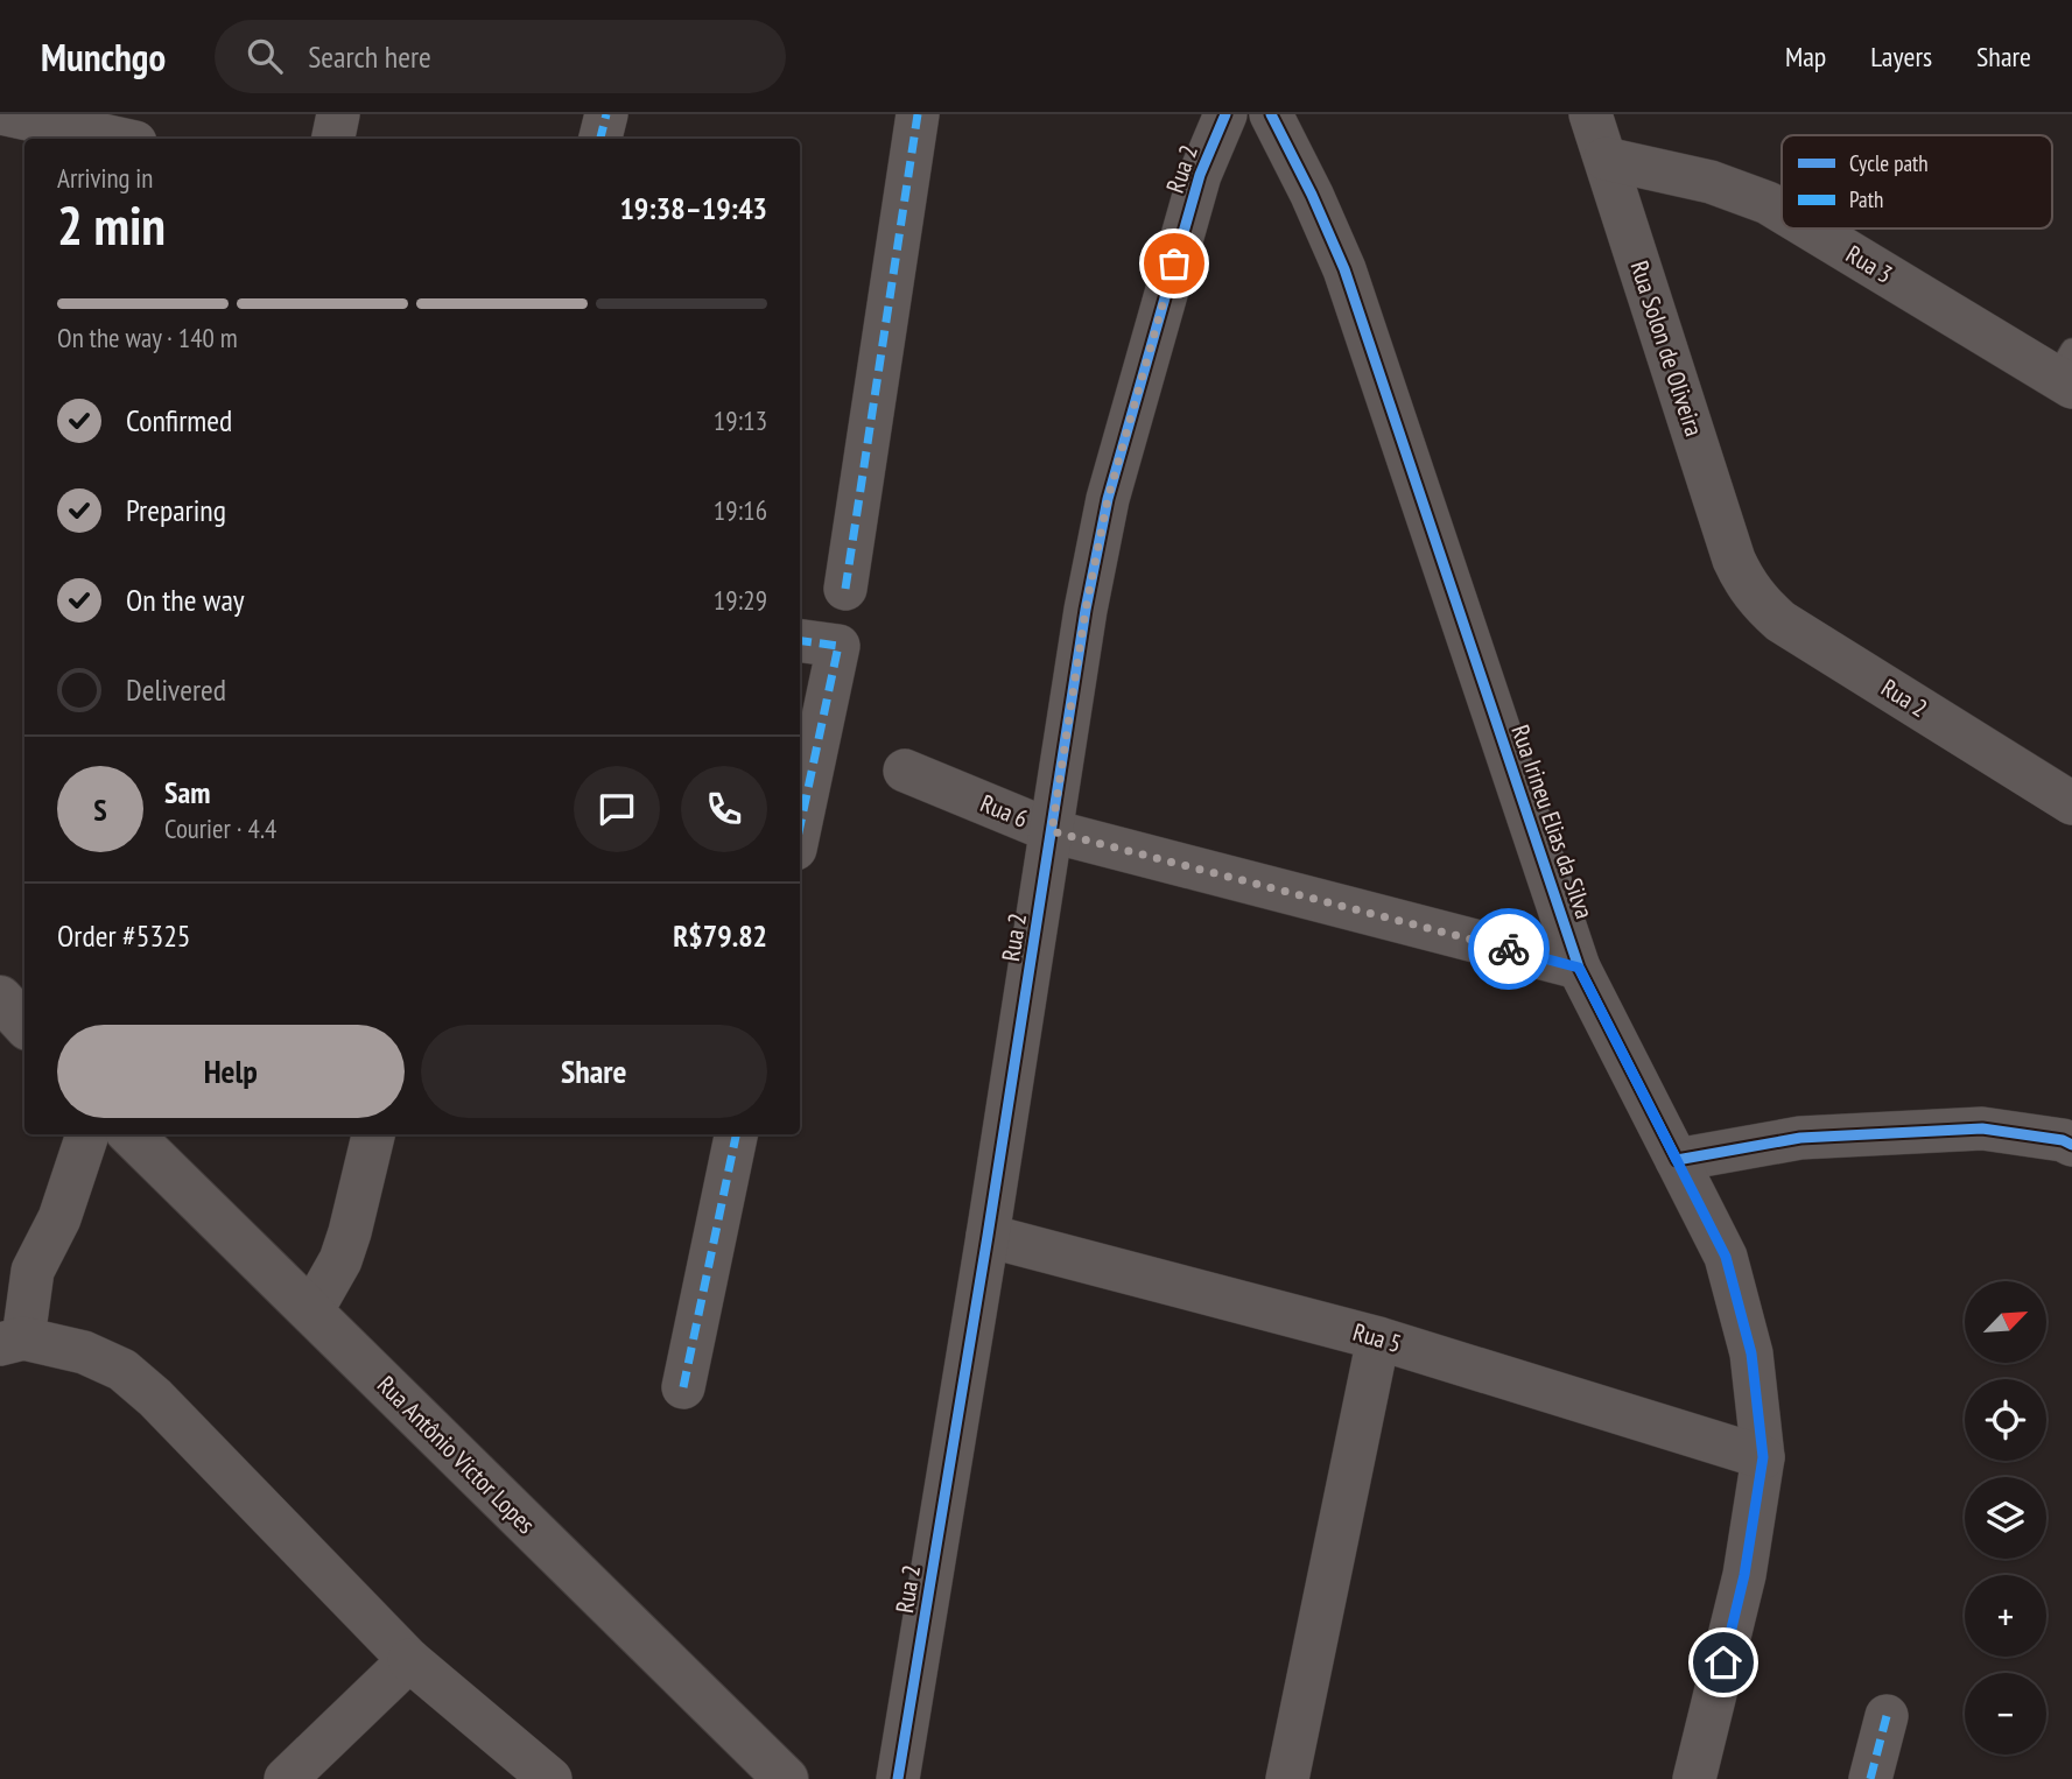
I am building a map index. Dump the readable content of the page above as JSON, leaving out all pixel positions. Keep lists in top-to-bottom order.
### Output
{
  "streets": {
    "main road": ["Rua Antônio Victor Lopes"],
    "street": [
      "Rua 2",
      "Rua 3",
      "Rua Solon de Oliveira",
      "Rua 6",
      "Rua Irineu Elias da Silva",
      "Rua 5"
    ]
  },
  "crossings": [
    ["Rua 2", "Rua Solon de Oliveira"],
    ["Rua 2", "Rua 6"],
    ["Rua 2", "Rua 5"],
    ["Rua 3", "Rua Solon de Oliveira"],
    ["Rua 6", "Rua Irineu Elias da Silva"],
    ["Rua Irineu Elias da Silva", "Rua 5"]
  ],
  "legend": ["Cycle path", "Path"],
  "north": "top right",
  "page": {
    "header": "Munchgo",
    "search": "Search here",
    "nav": ["Map", "Layers", "Share"],
    "heading": ["2 min", "Arriving in", "19:38–19:43"],
    "panel": [
      "Sam",
      "Courier · 4.4",
      "Order #5325",
      "R$79.82"
    ],
    "bar": "On the way · 140 m",
    "list": [
      ["Confirmed", "19:13"],
      ["Preparing", "19:16"],
      ["On the way", "19:29"],
      "Delivered"
    ],
    "round": "S",
    "buttons": ["Help", "Share"],
    "map_buttons": ["+", "−"]
  }
}
